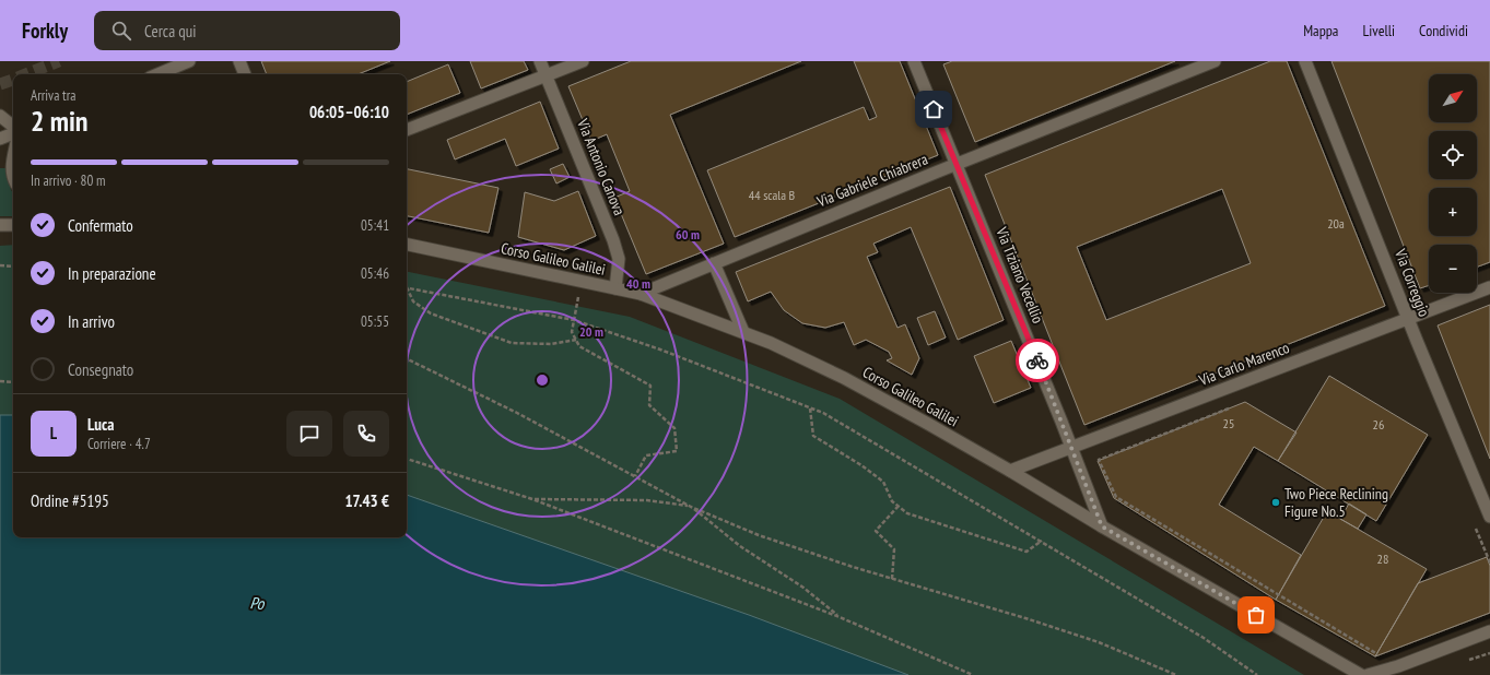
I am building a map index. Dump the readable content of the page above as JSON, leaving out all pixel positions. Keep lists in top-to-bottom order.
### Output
{
  "streets": {
    "street": [
      "Via Antonio Canova",
      "Via Gabriele Chiabrera",
      "Corso Galileo Galilei",
      "Via Tiziano Vecellio",
      "Via Correggio",
      "Via Carlo Marenco"
    ]
  },
  "crossings": [
    ["Via Antonio Canova", "Corso Galileo Galilei"],
    ["Via Gabriele Chiabrera", "Corso Galileo Galilei"],
    ["Via Gabriele Chiabrera", "Via Tiziano Vecellio"],
    ["Corso Galileo Galilei", "Via Tiziano Vecellio"],
    ["Corso Galileo Galilei", "Via Carlo Marenco"],
    ["Via Tiziano Vecellio", "Via Carlo Marenco"],
    ["Via Correggio", "Via Carlo Marenco"]
  ],
  "water": ["Po"],
  "places": ["Two Piece Reclining Figure No.5"],
  "house_numbers": [
    "44 scala B",
    "20a",
    "25",
    "26",
    "28"
  ],
  "north": "top right",
  "page": {
    "header": "Forkly",
    "search": "Cerca qui",
    "nav": ["Mappa", "Livelli", "Condividi"],
    "map_buttons": ["+", "−"],
    "heading": ["2 min", "Arriva tra", "06:05–06:10"],
    "panel": [
      "Luca",
      "Corriere · 4.7",
      "Ordine #5195",
      "17.43 €"
    ],
    "bar": "In arrivo · 80 m",
    "list": [
      ["Confermato", "05:41"],
      ["In preparazione", "05:46"],
      ["In arrivo", "05:55"],
      "Consegnato"
    ],
    "round": "L"
  },
  "rings": ["60 m", "40 m", "20 m"]
}
